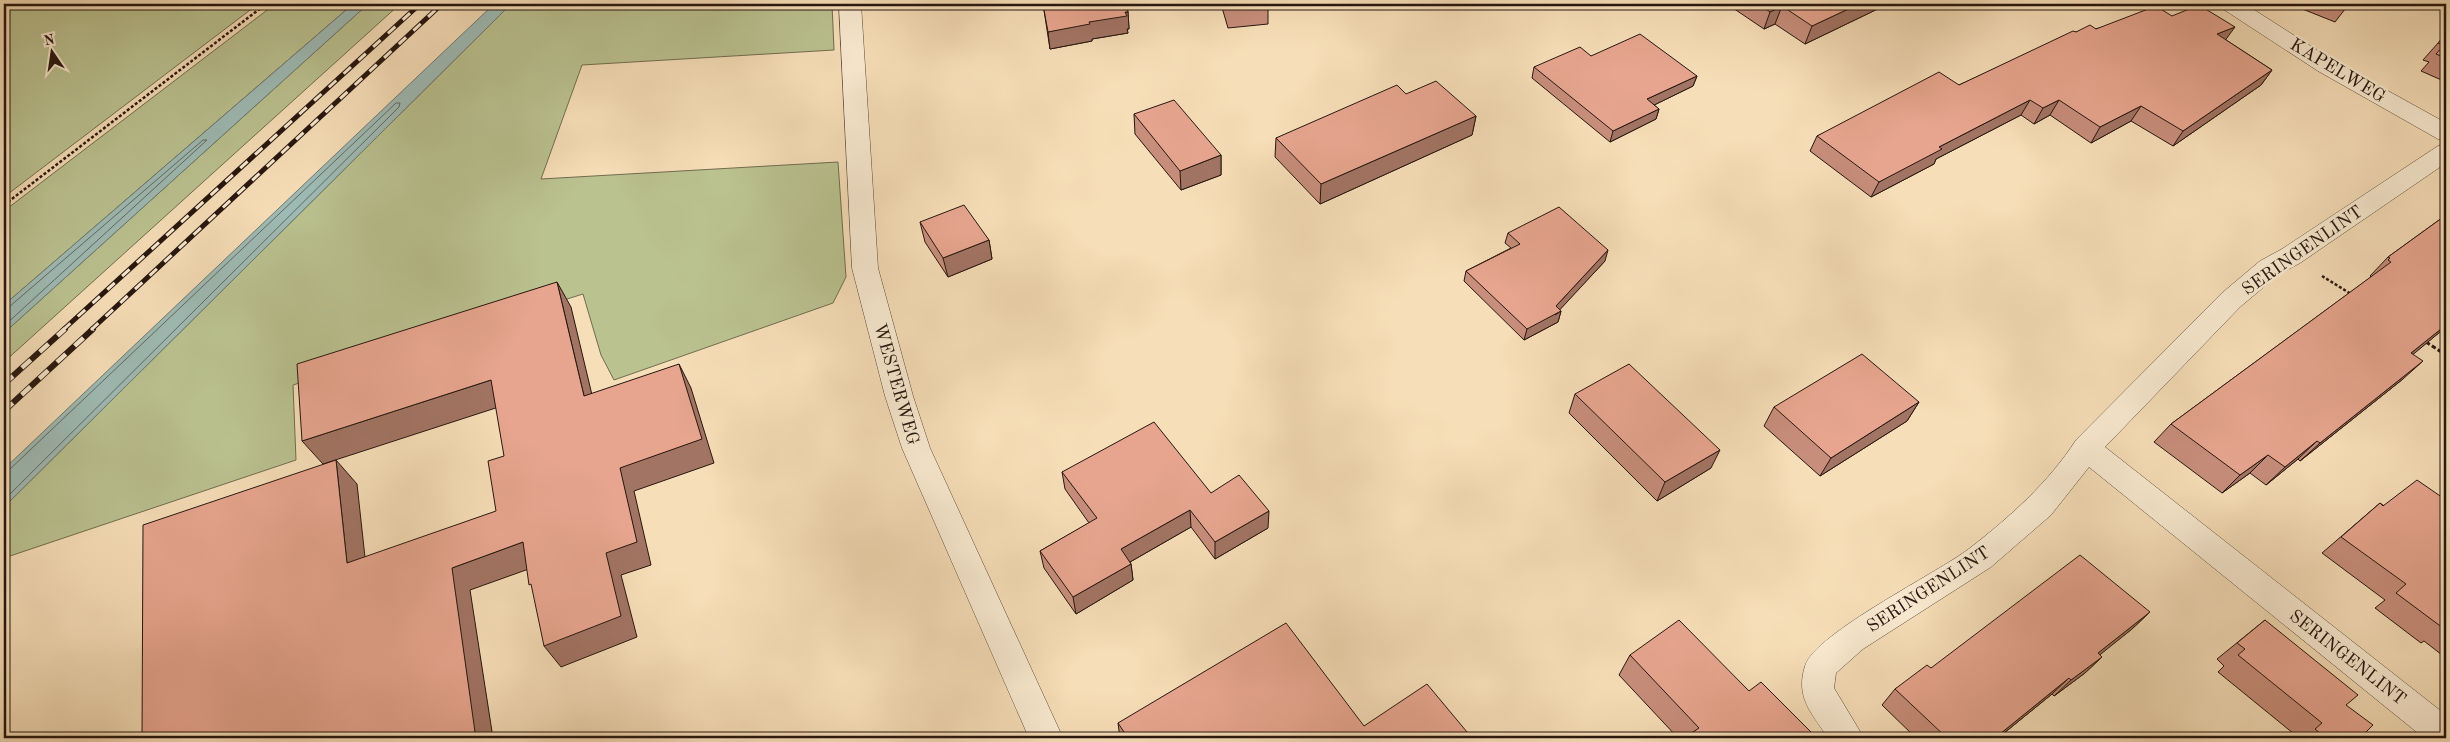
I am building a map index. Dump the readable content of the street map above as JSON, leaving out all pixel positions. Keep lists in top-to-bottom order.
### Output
{
  "streets": {
    "street": ["KAPELWEG", "SERINGENLINT", "WESTERWEG"]
  },
  "north": "top"
}
